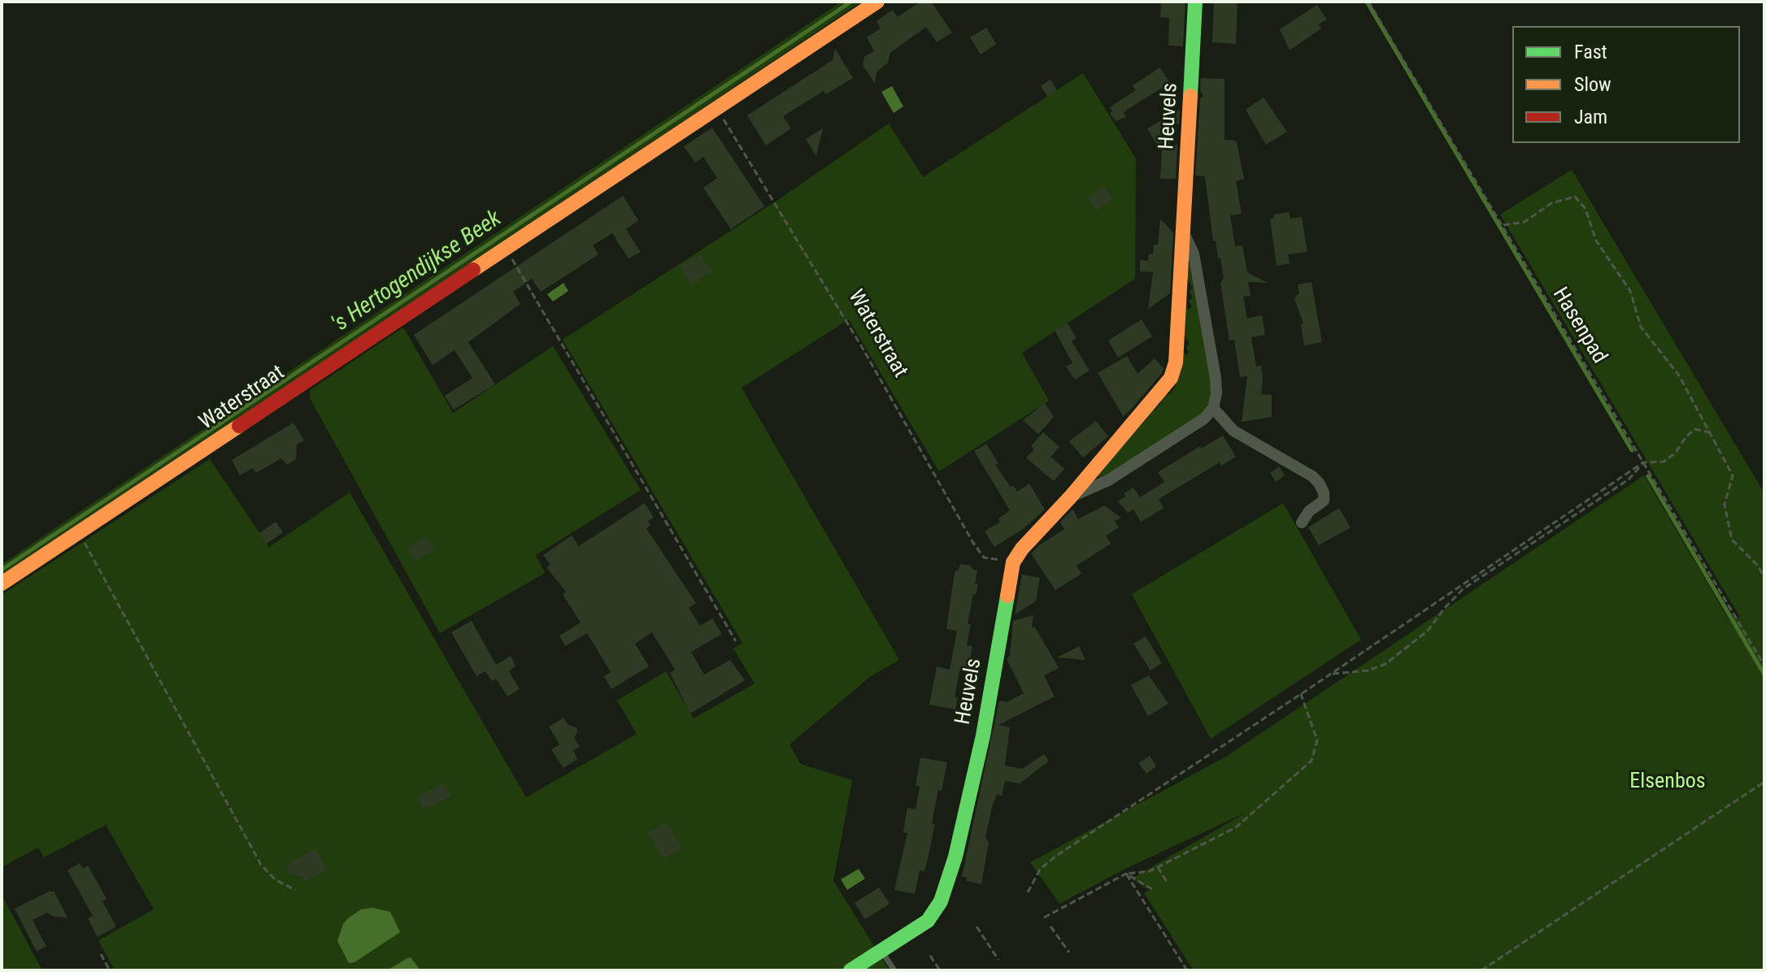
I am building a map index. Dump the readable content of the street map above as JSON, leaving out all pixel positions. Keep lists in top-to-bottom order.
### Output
{
  "streets": {
    "street": ["Heuvels", "Waterstraat"],
    "path": ["Hasenpad"]
  },
  "crossings": [
    ["Heuvels", "Waterstraat"]
  ],
  "water": ["'s Hertogendijkse Beek"],
  "parks": ["Elsenbos"],
  "legend": ["Fast", "Slow", "Jam"]
}
